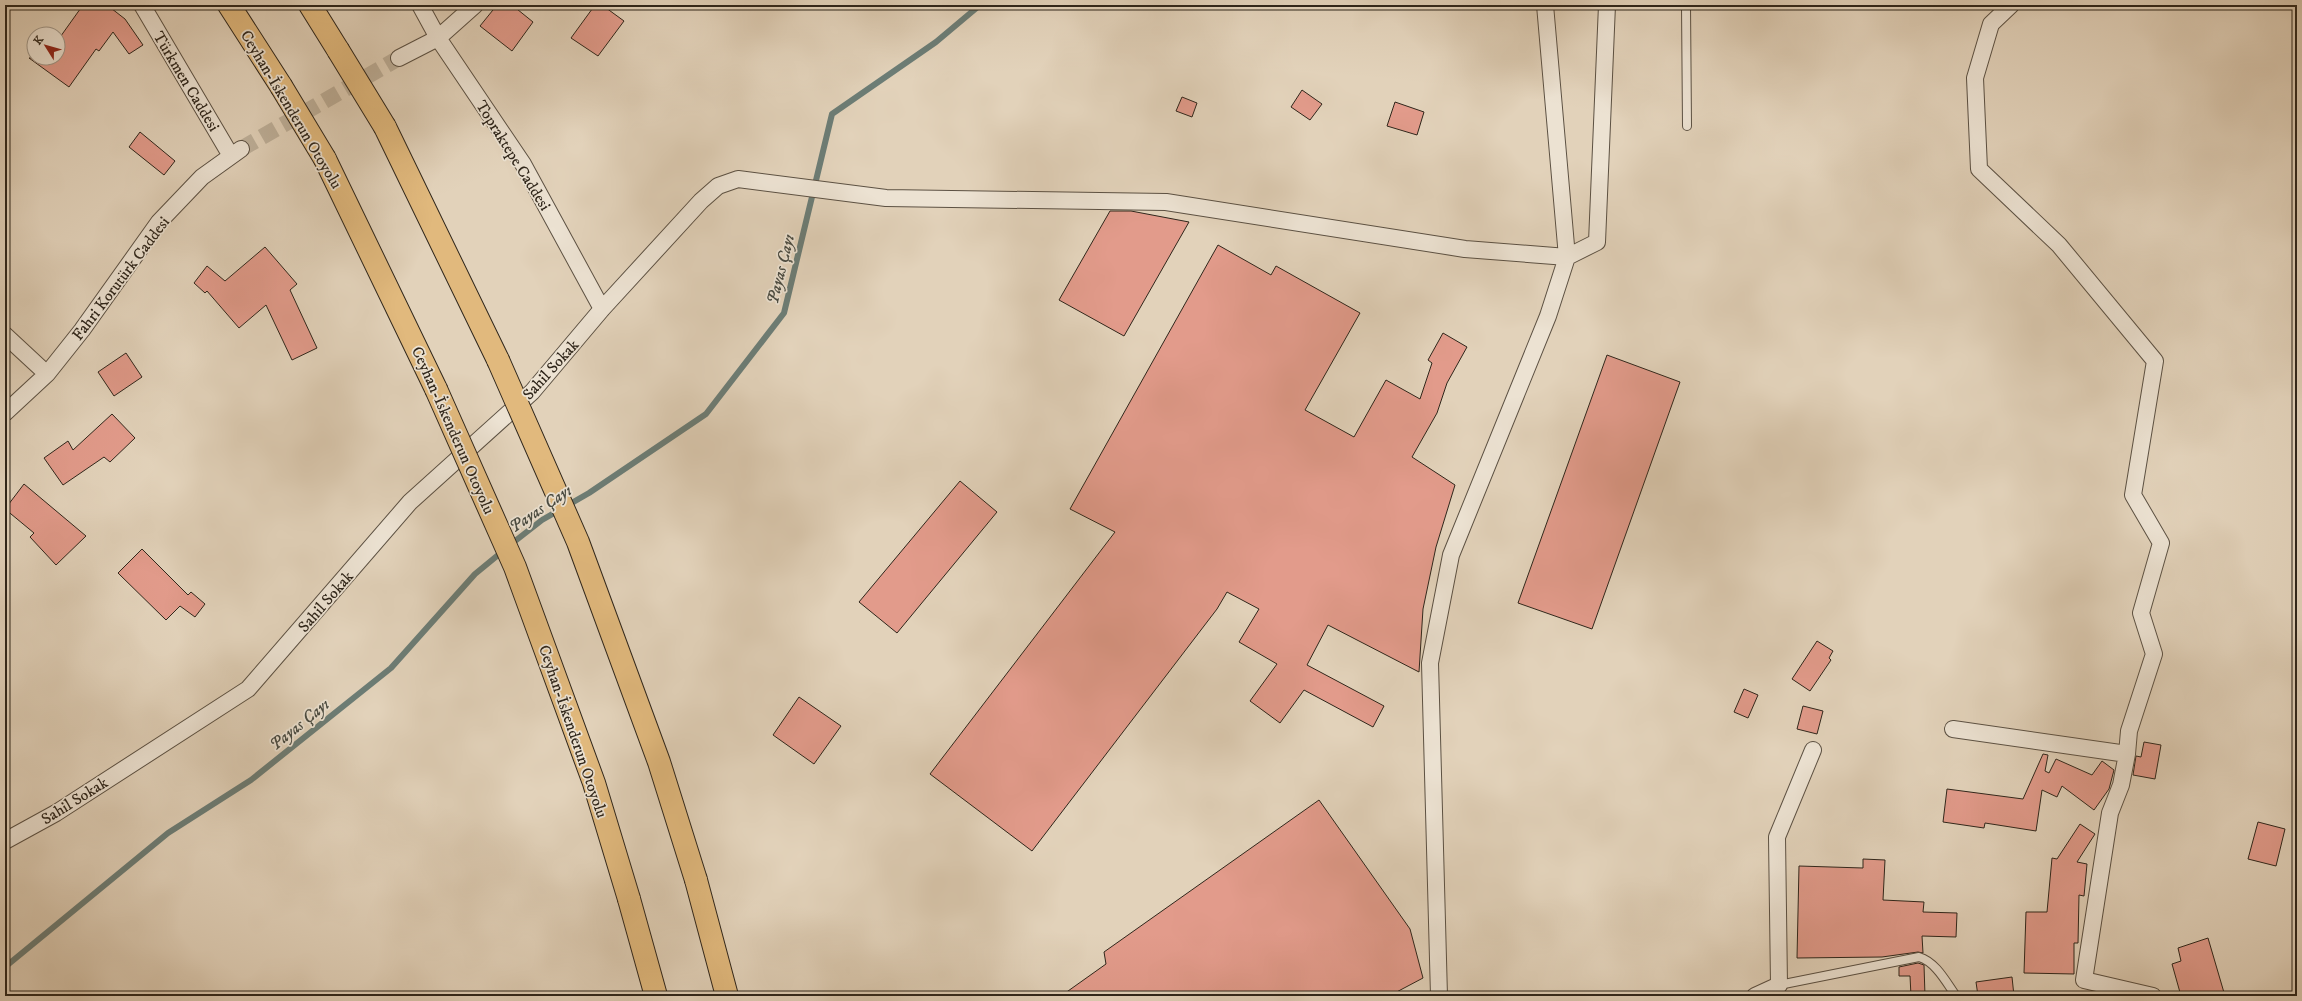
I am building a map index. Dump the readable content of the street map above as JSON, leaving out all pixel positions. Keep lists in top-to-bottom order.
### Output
{
  "streets": {
    "highway": ["Ceyhan-İskenderun Otoyolu"],
    "street": [
      "Türkmen Caddesi",
      "Topraktepe Caddesi",
      "Fahri Korutürk Caddesi",
      "Sahil Sokak"
    ]
  },
  "crossings": [
    ["Türkmen Caddesi", "Fahri Korutürk Caddesi"],
    ["Topraktepe Caddesi", "Sahil Sokak"]
  ],
  "water": ["Payas Çayı"],
  "north": "top left"
}
